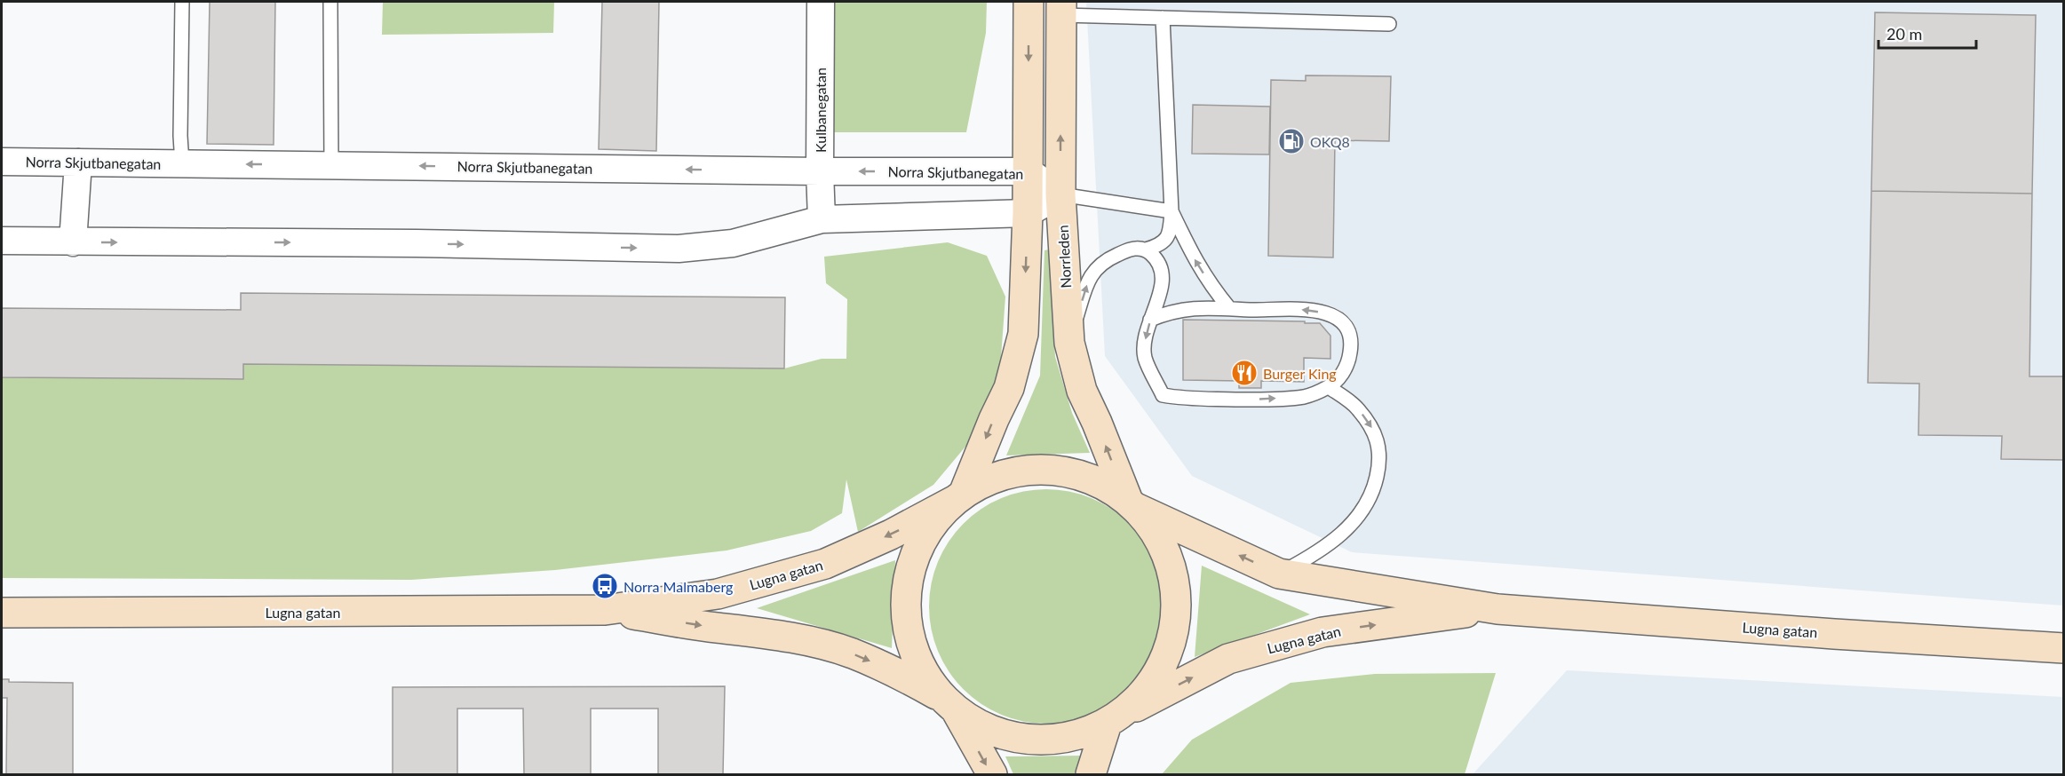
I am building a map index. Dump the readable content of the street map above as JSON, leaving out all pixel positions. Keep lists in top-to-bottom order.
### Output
{
  "streets": {
    "main road": ["Norrleden", "Lugna gatan"],
    "street": ["Kulbanegatan", "Norra Skjutbanegatan"]
  },
  "crossings": [
    ["Kulbanegatan", "Norra Skjutbanegatan"],
    ["Norra Skjutbanegatan", "Norrleden"],
    ["Norrleden", "Lugna gatan"]
  ],
  "places": {
    "fuel station": ["OKQ8"],
    "restaurant": ["Burger King"],
    "bus stop": ["Norra Malmaberg"]
  },
  "scale_bar": "20 m"
}
